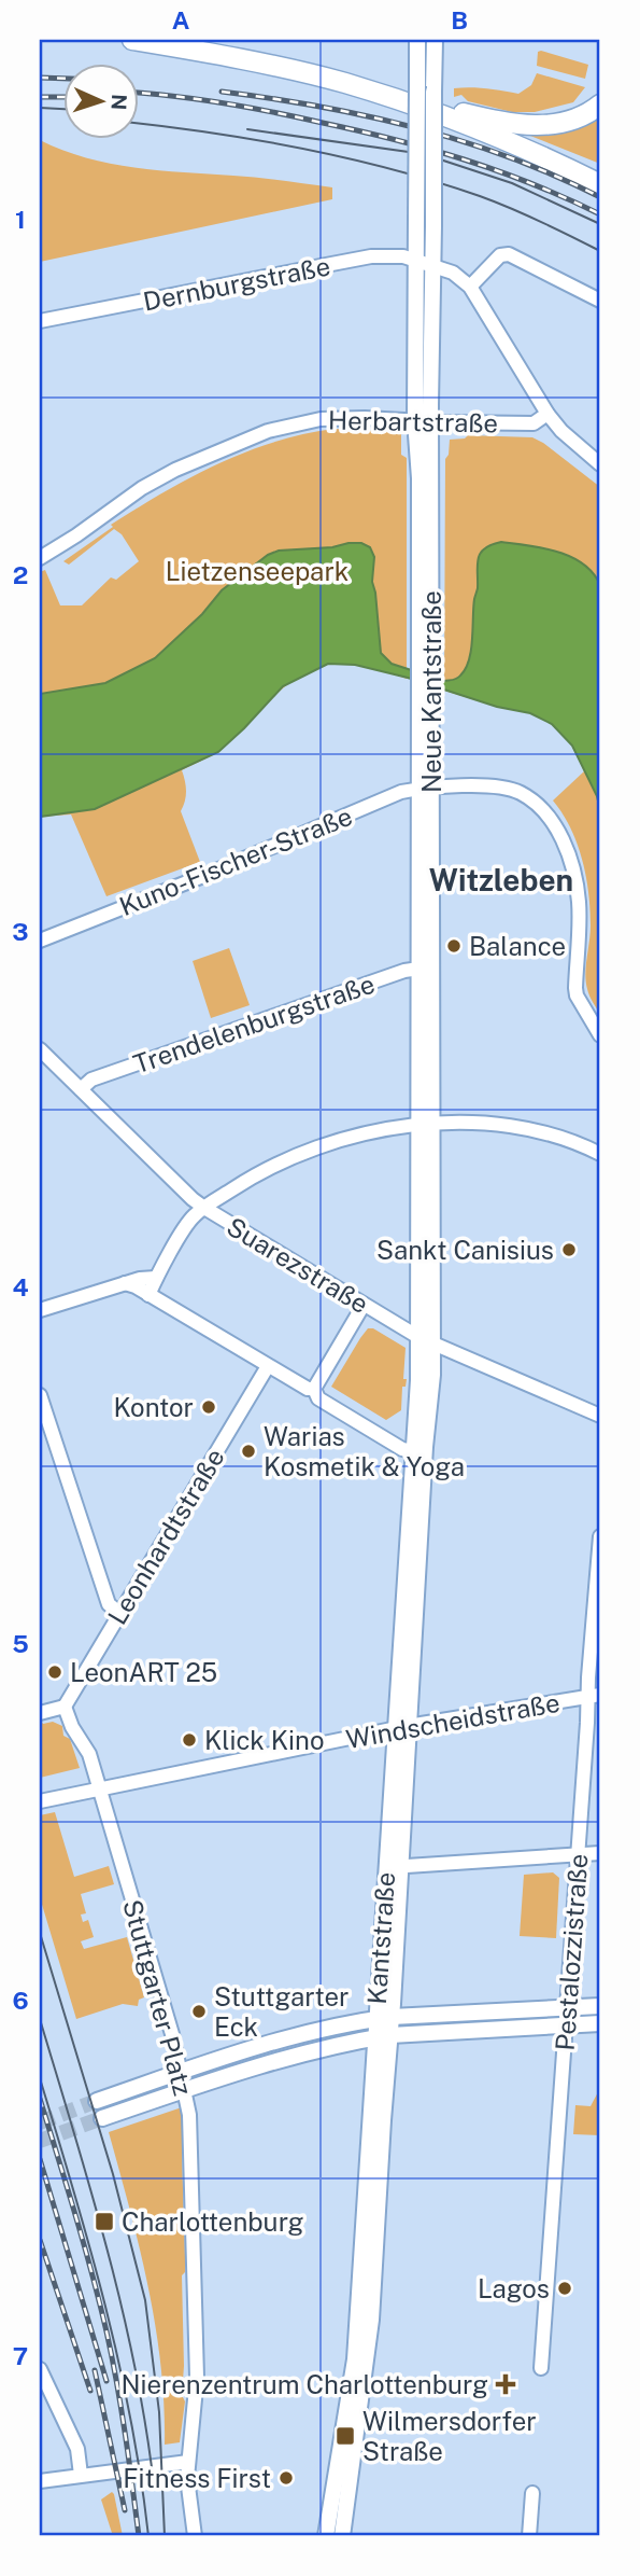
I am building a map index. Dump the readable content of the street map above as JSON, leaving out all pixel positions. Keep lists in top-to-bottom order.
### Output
{
  "streets": {
    "main road": ["Neue Kantstraße", "Kantstraße"],
    "street": [
      "Dernburgstraße",
      "Herbartstraße",
      "Kuno-Fischer-Straße",
      "Trendelenburgstraße",
      "Suarezstraße",
      "Leonhardtstraße",
      "Windscheidstraße",
      "Pestalozzistraße",
      "Stuttgarter Platz"
    ]
  },
  "crossings": [
    ["Dernburgstraße", "Neue Kantstraße"],
    ["Herbartstraße", "Neue Kantstraße"],
    ["Neue Kantstraße", "Kuno-Fischer-Straße"],
    ["Neue Kantstraße", "Trendelenburgstraße"],
    ["Neue Kantstraße", "Suarezstraße"],
    ["Neue Kantstraße", "Kantstraße"],
    ["Trendelenburgstraße", "Suarezstraße"],
    ["Suarezstraße", "Kantstraße"],
    ["Leonhardtstraße", "Stuttgarter Platz"],
    ["Windscheidstraße", "Kantstraße"],
    ["Windscheidstraße", "Pestalozzistraße"],
    ["Windscheidstraße", "Stuttgarter Platz"]
  ],
  "districts": ["Witzleben"],
  "parks": ["Lietzenseepark"],
  "places": {
    "other": [
      "Balance",
      "Sankt Canisius",
      "Kontor",
      "Warias Kosmetik & Yoga",
      "LeonART 25",
      "Klick Kino",
      "Stuttgarter Eck",
      "Lagos",
      "Fitness First"
    ],
    "transit": ["Charlottenburg", "Wilmersdorfer Straße"],
    "health": ["Nierenzentrum Charlottenburg"]
  },
  "north": "right",
  "grid": {
    "columns": ["A", "B"],
    "rows": [
      "1",
      "2",
      "3",
      "4",
      "5",
      "6",
      "7"
    ]
  }
}
